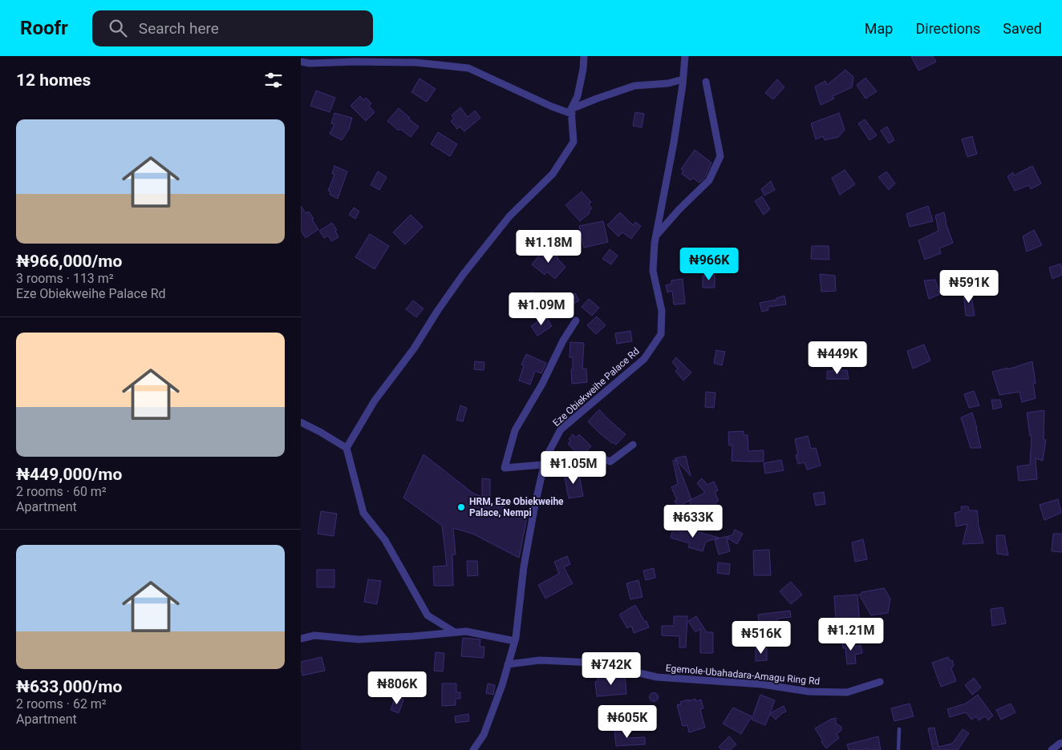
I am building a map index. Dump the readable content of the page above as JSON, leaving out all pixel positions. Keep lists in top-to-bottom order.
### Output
{
  "streets": {
    "street": ["Eze Obiekweihe Palace Rd", "Egemole-Ubahadara-Amagu Ring Rd"]
  },
  "crossings": [
    ["Eze Obiekweihe Palace Rd", "Egemole-Ubahadara-Amagu Ring Rd"]
  ],
  "places": ["HRM, Eze Obiekweihe Palace, Nempi"],
  "page": {
    "header": "Roofr",
    "search": "Search here",
    "nav": ["Map", "Directions", "Saved"],
    "heading": "12 homes",
    "list": [
      {
        "name": "₦966,000/mo",
        "note": "3 rooms · 113 m² · Eze Obiekweihe Palace Rd"
      },
      {
        "name": "₦449,000/mo",
        "note": "2 rooms · 60 m² · Apartment"
      },
      {
        "name": "₦633,000/mo",
        "note": "2 rooms · 62 m² · Apartment"
      }
    ],
    "price": [
      "₦1.18M",
      "₦966K",
      "₦591K",
      "₦1.09M",
      "₦449K",
      "₦1.05M",
      "₦633K",
      "₦1.21M",
      "₦516K",
      "₦742K",
      "₦806K",
      "₦605K"
    ]
  }
}
